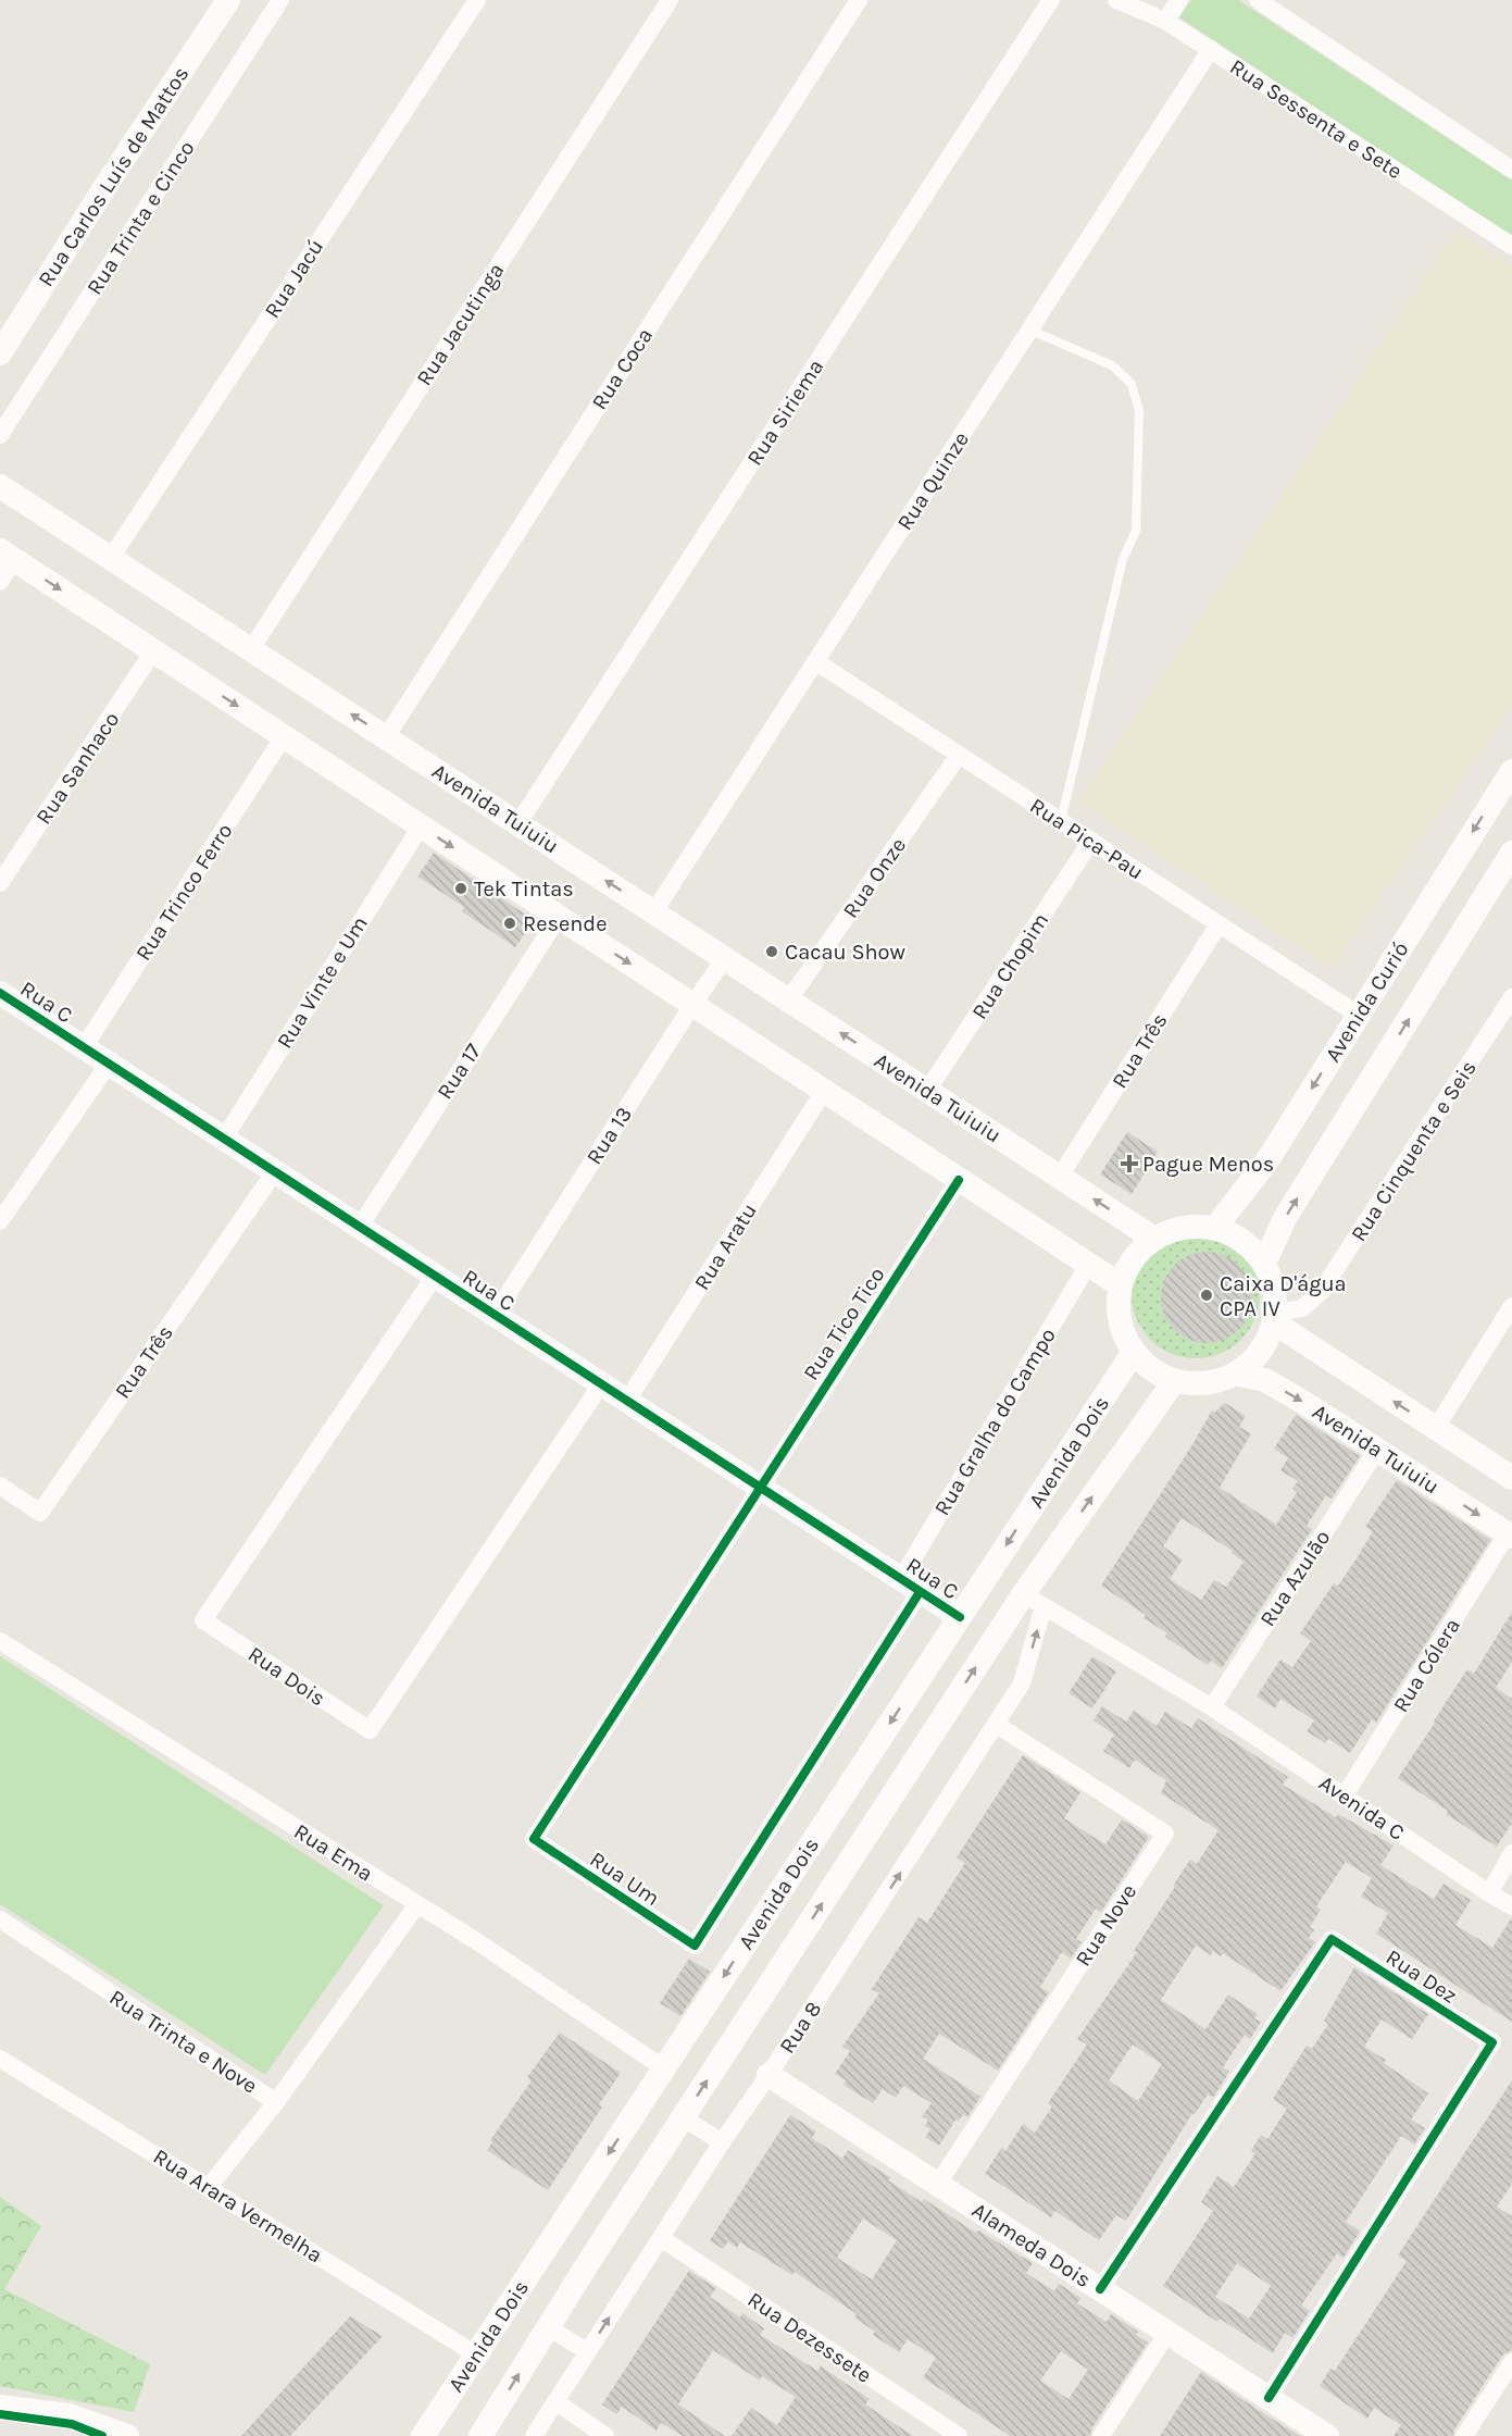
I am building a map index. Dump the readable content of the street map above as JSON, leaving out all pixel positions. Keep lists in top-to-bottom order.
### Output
{
  "streets": {
    "main road": [
      "Rua Carlos Luís de Mattos",
      "Avenida Tuiuiu",
      "Rua C",
      "Avenida Curió",
      "Avenida Dois",
      "Alameda Dois"
    ],
    "street": [
      "Rua Sessenta e Sete",
      "Rua Trinta e Cinco",
      "Rua Jacú",
      "Rua Jacutinga",
      "Rua Coca",
      "Rua Siriema",
      "Rua Quinze",
      "Rua Sanhaco",
      "Rua Pica-Pau",
      "Rua Onze",
      "Rua Trinco Ferro",
      "Rua Chopim",
      "Rua Vinte e Um",
      "Rua Três",
      "Rua 17",
      "Rua 13",
      "Rua Cinquenta e Seis",
      "Rua Aratu",
      "Rua Tico Tico",
      "Rua Gralha do Campo",
      "Rua Azulão",
      "Rua Cólera",
      "Rua Dois",
      "Avenida C",
      "Rua Ema",
      "Rua Um",
      "Rua Nove",
      "Rua Dez",
      "Rua 8",
      "Rua Trinta e Nove",
      "Rua Arara Vermelha",
      "Rua Dezessete"
    ]
  },
  "crossings": [
    ["Rua Sessenta e Sete", "Rua Quinze"],
    ["Rua Jacú", "Avenida Tuiuiu"],
    ["Rua Jacutinga", "Avenida Tuiuiu"],
    ["Rua Coca", "Avenida Tuiuiu"],
    ["Rua Siriema", "Avenida Tuiuiu"],
    ["Rua Quinze", "Avenida Tuiuiu"],
    ["Rua Quinze", "Rua Pica-Pau"],
    ["Avenida Tuiuiu", "Rua Onze"],
    ["Avenida Tuiuiu", "Rua Chopim"],
    ["Avenida Tuiuiu", "Avenida Curió"],
    ["Avenida Tuiuiu", "Rua Três"],
    ["Avenida Tuiuiu", "Rua 13"],
    ["Avenida Tuiuiu", "Rua Cinquenta e Seis"],
    ["Avenida Tuiuiu", "Avenida Dois"],
    ["Avenida Tuiuiu", "Rua Azulão"],
    ["Avenida Tuiuiu", "Rua Cólera"],
    ["Rua Pica-Pau", "Rua Onze"],
    ["Rua Pica-Pau", "Rua Chopim"],
    ["Rua Pica-Pau", "Avenida Curió"],
    ["Rua Pica-Pau", "Rua Três"],
    ["Rua Trinco Ferro", "Rua C"],
    ["Rua Vinte e Um", "Rua C"],
    ["Rua C", "Rua Três"],
    ["Rua C", "Rua 17"],
    ["Rua C", "Rua 13"],
    ["Rua C", "Rua Aratu"],
    ["Rua C", "Rua Tico Tico"],
    ["Rua C", "Rua Gralha do Campo"],
    ["Rua C", "Avenida Dois"],
    ["Rua C", "Rua Dois"],
    ["Rua C", "Rua Um"],
    ["Avenida Curió", "Rua Cinquenta e Seis"],
    ["Avenida Curió", "Avenida Dois"],
    ["Rua Cinquenta e Seis", "Avenida Dois"],
    ["Rua Tico Tico", "Rua Um"],
    ["Rua Gralha do Campo", "Rua Um"],
    ["Avenida Dois", "Rua Ema"],
    ["Avenida Dois", "Rua 8"],
    ["Avenida Dois", "Rua Arara Vermelha"],
    ["Rua Azulão", "Avenida C"],
    ["Rua Cólera", "Avenida C"],
    ["Rua Nove", "Rua 8"],
    ["Rua Nove", "Alameda Dois"],
    ["Rua Dez", "Alameda Dois"],
    ["Rua 8", "Alameda Dois"],
    ["Rua 8", "Rua Dezessete"],
    ["Rua Trinta e Nove", "Rua Arara Vermelha"]
  ],
  "one_way": ["Rua 8"],
  "places": {
    "other": [
      "Tek Tintas",
      "Resende",
      "Cacau Show",
      "Caixa D'água CPA IV"
    ],
    "health": ["Pague Menos"]
  }
}
